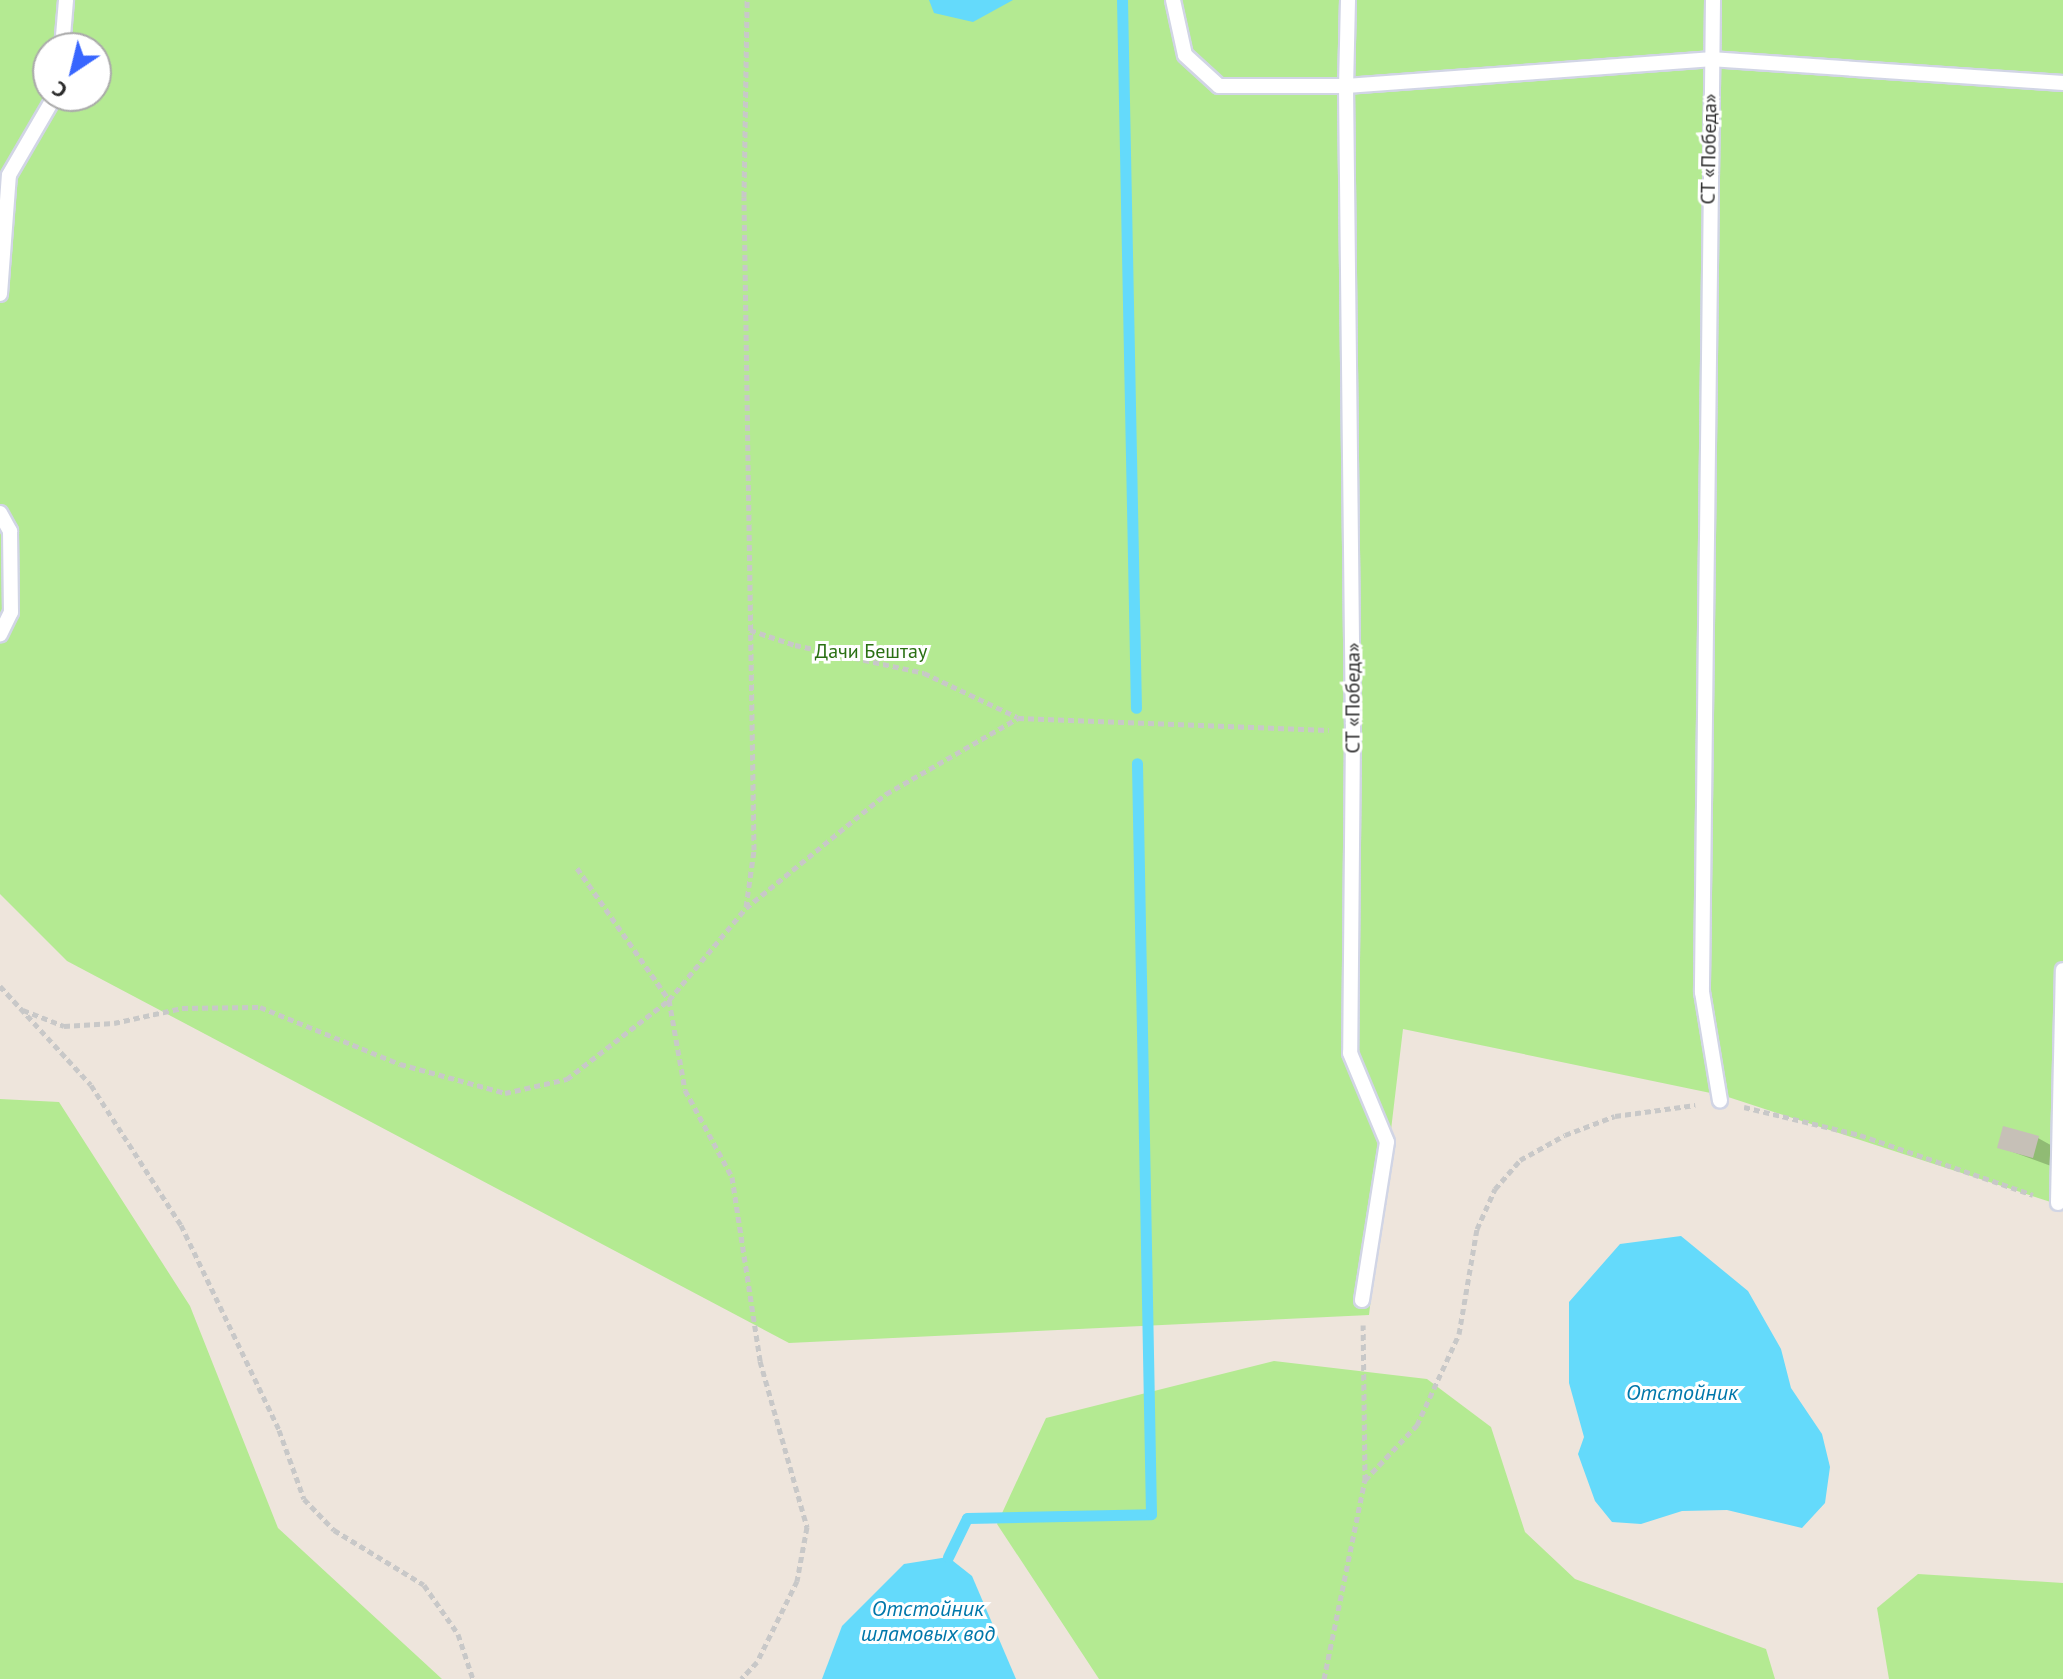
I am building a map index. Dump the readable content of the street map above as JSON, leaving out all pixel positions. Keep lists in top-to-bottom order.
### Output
{
  "streets": {
    "lane": ["СТ «Победа»"]
  },
  "water": ["Отстойник", "Отстойник шламовых вод"],
  "parks": ["Дачи Бештау"],
  "north": "bottom left"
}
